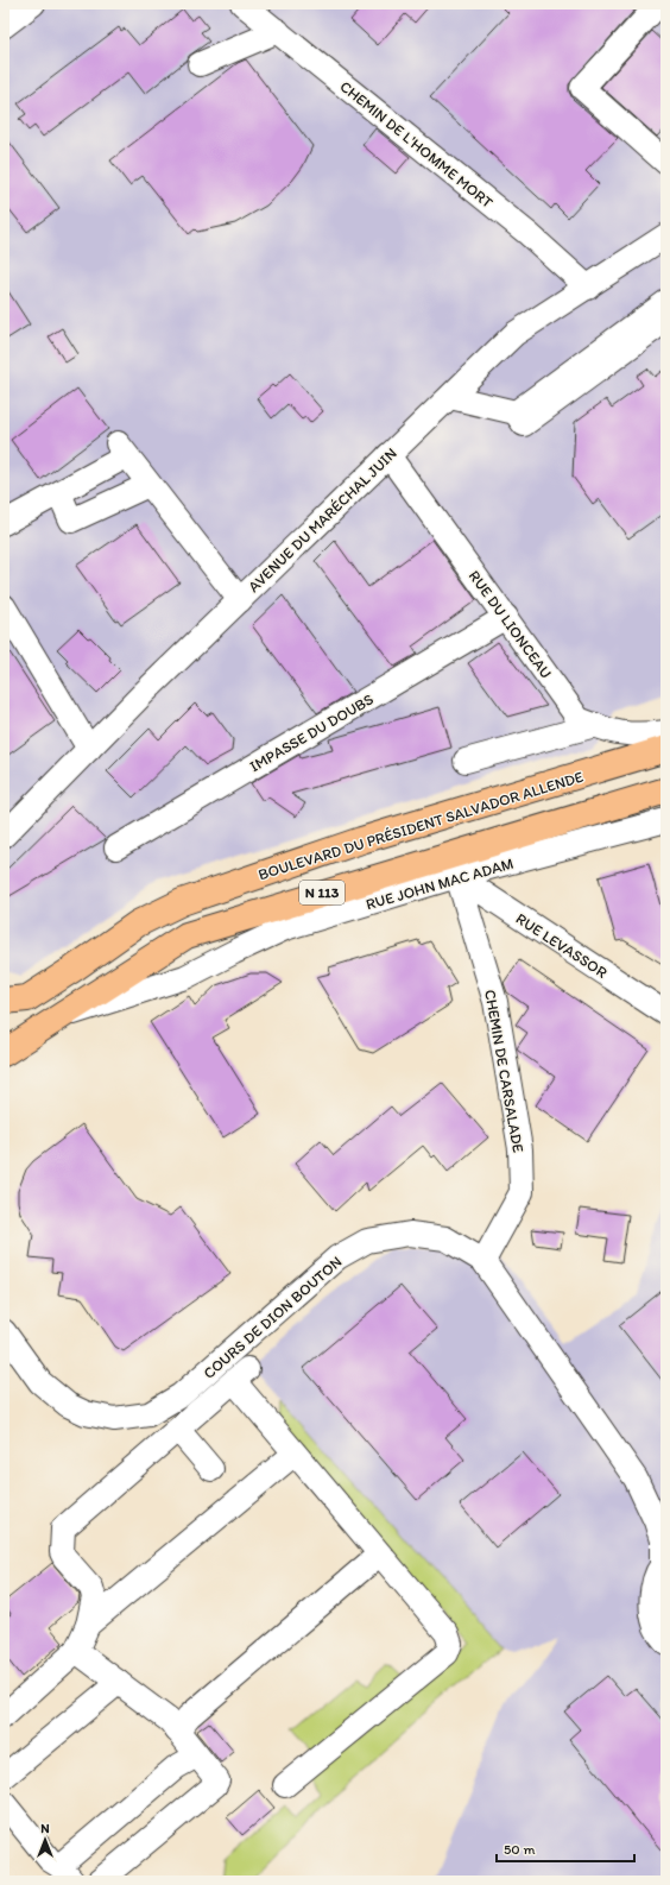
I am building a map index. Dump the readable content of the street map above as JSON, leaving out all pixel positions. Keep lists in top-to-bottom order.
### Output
{
  "streets": {
    "main road": ["BOULEVARD DU PRÉSIDENT SALVADOR ALLENDE", "N 113"],
    "street": [
      "CHEMIN DE L'HOMME MORT",
      "AVENUE DU MARÉCHAL JUIN",
      "RUE DU LIONCEAU",
      "IMPASSE DU DOUBS",
      "RUE JOHN MAC ADAM",
      "RUE LEVASSOR",
      "CHEMIN DE CARSALADE",
      "COURS DE DION BOUTON"
    ]
  },
  "crossings": [
    ["CHEMIN DE L'HOMME MORT", "AVENUE DU MARÉCHAL JUIN"],
    ["AVENUE DU MARÉCHAL JUIN", "RUE DU LIONCEAU"],
    ["RUE DU LIONCEAU", "IMPASSE DU DOUBS"],
    ["RUE JOHN MAC ADAM", "N 113"],
    ["RUE JOHN MAC ADAM", "RUE LEVASSOR"],
    ["RUE JOHN MAC ADAM", "CHEMIN DE CARSALADE"],
    ["RUE LEVASSOR", "CHEMIN DE CARSALADE"],
    ["CHEMIN DE CARSALADE", "COURS DE DION BOUTON"]
  ],
  "scale_bar": "50 m",
  "north": "top"
}
